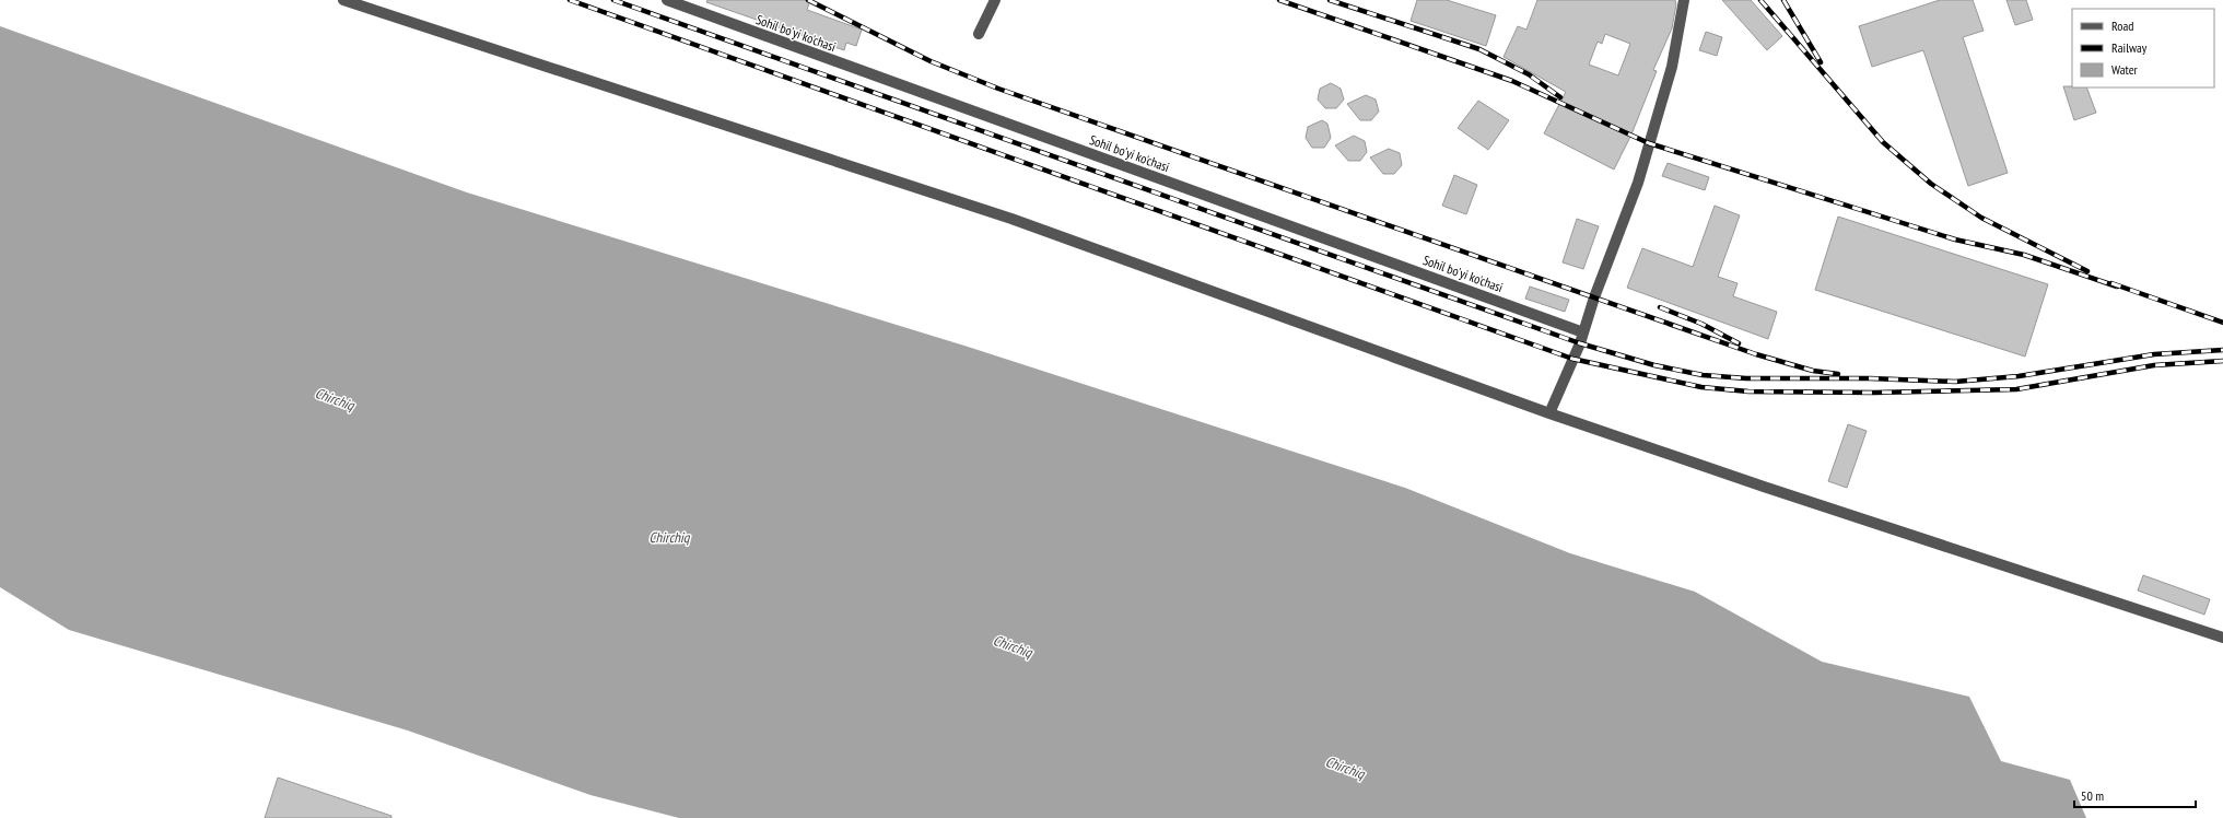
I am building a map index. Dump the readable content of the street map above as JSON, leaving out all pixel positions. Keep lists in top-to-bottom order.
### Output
{
  "streets": {
    "street": ["Sohil bo'yi ko'chasi"]
  },
  "water": ["Chirchiq"],
  "legend": ["Road", "Railway", "Water"],
  "scale_bar": "50 m"
}
